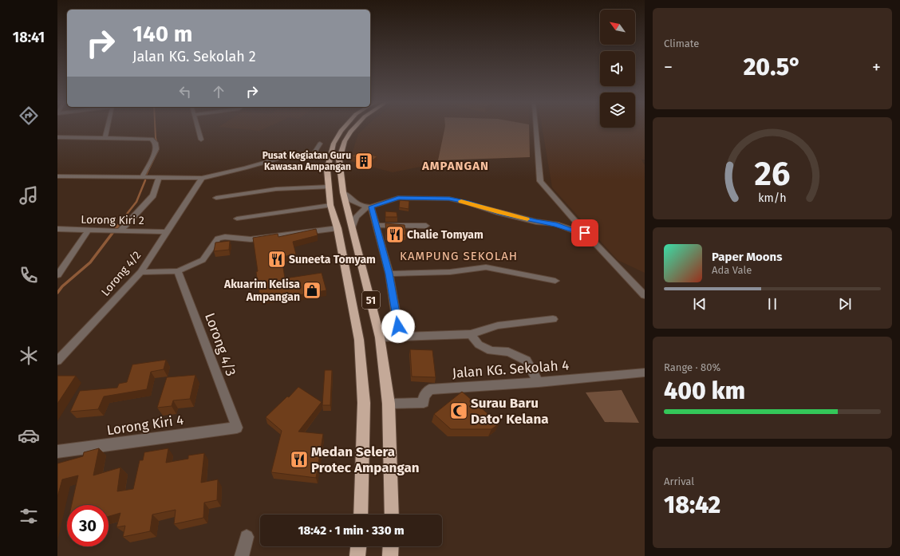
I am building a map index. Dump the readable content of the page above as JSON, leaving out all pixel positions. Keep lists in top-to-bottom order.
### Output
{
  "streets": {
    "highway": ["51"],
    "street": [
      "Lorong Kiri 2",
      "Lorong 4/2",
      "Lorong 4/3",
      "Jalan KG. Sekolah 4",
      "Lorong Kiri 4"
    ]
  },
  "crossings": [
    ["Lorong Kiri 2", "Lorong 4/2"],
    ["51", "Jalan KG. Sekolah 4"],
    ["Lorong 4/3", "Lorong Kiri 4"]
  ],
  "districts": ["AMPANGAN", "KAMPUNG SEKOLAH"],
  "places": {
    "building": ["Pusat Kegiatan Guru Kawasan Ampangan"],
    "restaurant": ["Chalie Tomyam", "Suneeta Tomyam", "Medan Selera Protec Ampangan"],
    "shop": ["Akuarim Kelisa Ampangan"],
    "mosque": ["Surau Baru Dato' Kelana"]
  },
  "north": "top left",
  "page": {
    "tabs": "18:41",
    "tile": [
      "Climate",
      ["Range · 80%", "400 km"],
      ["Arrival", "18:42"]
    ],
    "turn": ["140 m", "Jalan KG. Sekolah 2"],
    "heat": ["−", "20.5°", "+"],
    "song": ["Paper Moons", "Ada Vale"],
    "limit": "30",
    "trip": "18:42 · 1 min · 330 m",
    "gauge": ["26", "km/h"]
  }
}
